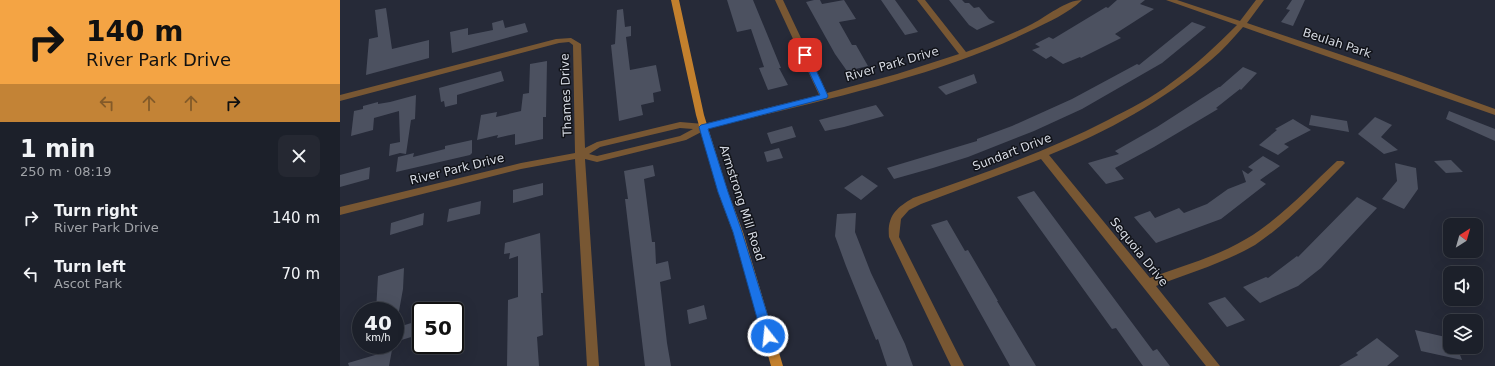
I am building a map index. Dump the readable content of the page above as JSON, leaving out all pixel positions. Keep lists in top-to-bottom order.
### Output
{
  "streets": {
    "main road": ["Armstrong Mill Road"],
    "street": [
      "Beulah Park",
      "River Park Drive",
      "Thames Drive",
      "Sundart Drive",
      "Sequoia Drive"
    ]
  },
  "crossings": [
    ["Beulah Park", "Sundart Drive"],
    ["River Park Drive", "Thames Drive"],
    ["River Park Drive", "Armstrong Mill Road"],
    ["Sundart Drive", "Sequoia Drive"]
  ],
  "north": "top right",
  "page": {
    "turn": ["140 m", "River Park Drive"],
    "heading": ["1 min", "250 m · 08:19"],
    "list": [
      {
        "name": "Turn right",
        "note": "River Park Drive",
        "value": "140 m"
      },
      {
        "name": "Turn left",
        "note": "Ascot Park",
        "value": "70 m"
      }
    ],
    "speed": "40 km/h",
    "limit": "50"
  }
}
